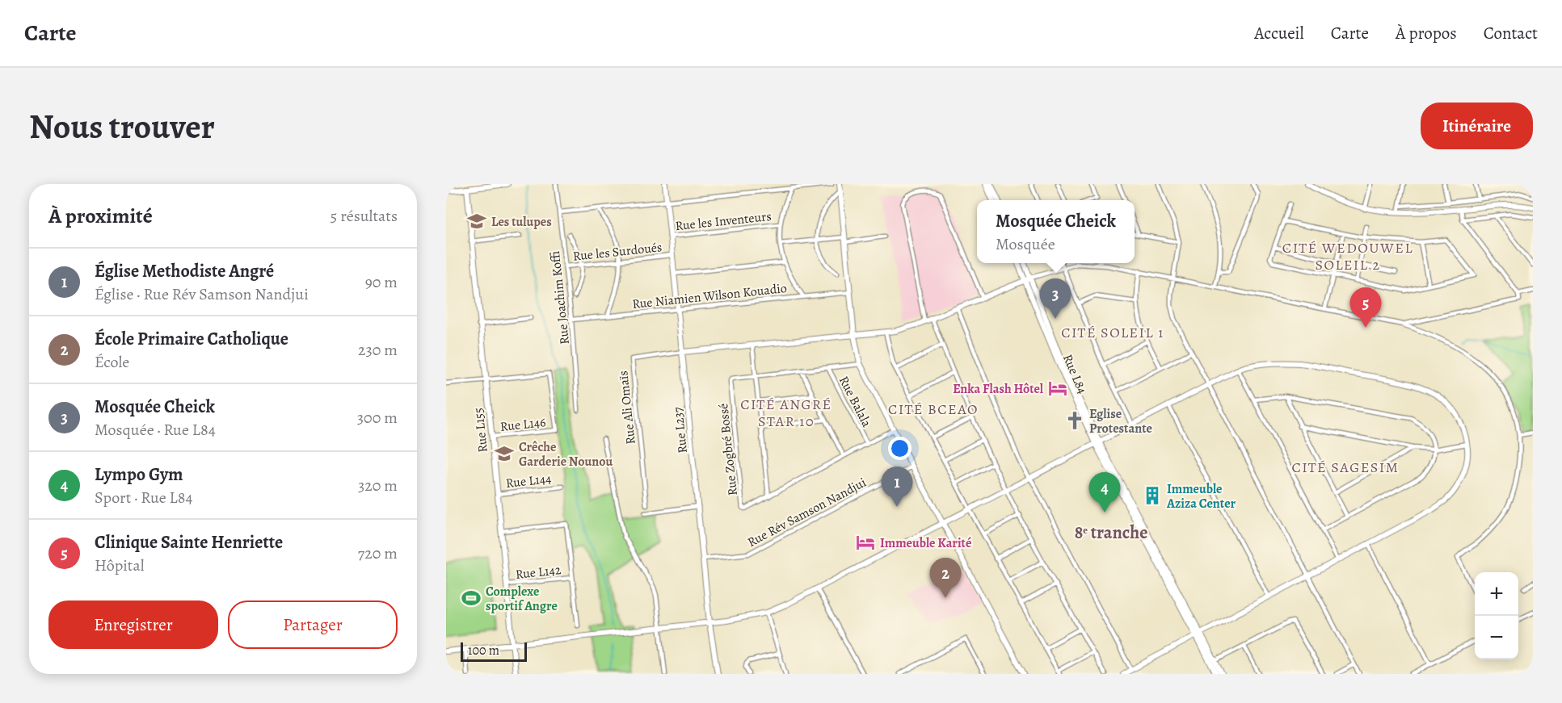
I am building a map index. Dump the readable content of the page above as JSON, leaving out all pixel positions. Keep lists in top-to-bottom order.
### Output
{
  "streets": {
    "street": [
      "Rue les Inventeurs",
      "Rue les Surdoués",
      "Rue Niamien Wilson Kouadio",
      "Rue Joachim Koffi",
      "Rue L84",
      "Rue Balala",
      "Rue Ali Omaïs",
      "Rue L146",
      "Rue L155",
      "Rue L237",
      "Rue Zogbré Bossé",
      "Rue L144",
      "Rue Rév Samson Nandjui",
      "Rue L142"
    ]
  },
  "crossings": [
    ["Rue les Inventeurs", "Rue L237"],
    ["Rue les Surdoués", "Rue Joachim Koffi"],
    ["Rue les Surdoués", "Rue L237"],
    ["Rue Niamien Wilson Kouadio", "Rue Joachim Koffi"],
    ["Rue Niamien Wilson Kouadio", "Rue L237"],
    ["Rue Balala", "Rue Zogbré Bossé"],
    ["Rue Ali Omaïs", "Rue L237"],
    ["Rue L146", "Rue L155"],
    ["Rue L155", "Rue L144"],
    ["Rue L155", "Rue L142"],
    ["Rue L237", "Rue Rév Samson Nandjui"]
  ],
  "districts": [
    "CITÉ WEDOUWEL SOLEIL 2",
    "CITÉ SOLEIL 1",
    "CITÉ ANGRÉ STAR 10",
    "CITÉ BCEAO",
    "CITÉ SAGESIM",
    "8ᵉ tranche"
  ],
  "places": {
    "school or university": ["Les tulupes", "Crêche Garderie Nounou"],
    "hotel": ["Enka Flash Hôtel", "Immeuble Karité"],
    "church": ["Eglise Protestante"],
    "building": ["Immeuble Aziza Center"],
    "sports": ["Complexe sportif Angre"]
  },
  "scale_bar": "100 m",
  "page": {
    "header": "Carte",
    "nav": [
      "Accueil",
      "Carte",
      "À propos",
      "Contact"
    ],
    "buttons": [
      "Itinéraire",
      ["Enregistrer", "Partager"]
    ],
    "title": "Nous trouver",
    "heading": ["À proximité", "5 résultats"],
    "popup": ["Mosquée Cheick", "Mosquée"],
    "list": [
      {
        "mark": "1",
        "name": "Église Methodiste Angré",
        "note": "Église · Rue Rév Samson Nandjui",
        "value": "90 m"
      },
      {
        "mark": "2",
        "name": "École Primaire Catholique",
        "note": "École",
        "value": "230 m"
      },
      {
        "mark": "3",
        "name": "Mosquée Cheick",
        "note": "Mosquée · Rue L84",
        "value": "300 m"
      },
      {
        "mark": "4",
        "name": "Lympo Gym",
        "note": "Sport · Rue L84",
        "value": "320 m"
      },
      {
        "mark": "5",
        "name": "Clinique Sainte Henriette",
        "note": "Hôpital",
        "value": "720 m"
      }
    ],
    "pins": [
      "3",
      "5",
      "1",
      "4",
      "2"
    ],
    "map_buttons": ["+", "−"],
    "scale": "100 m"
  }
}
